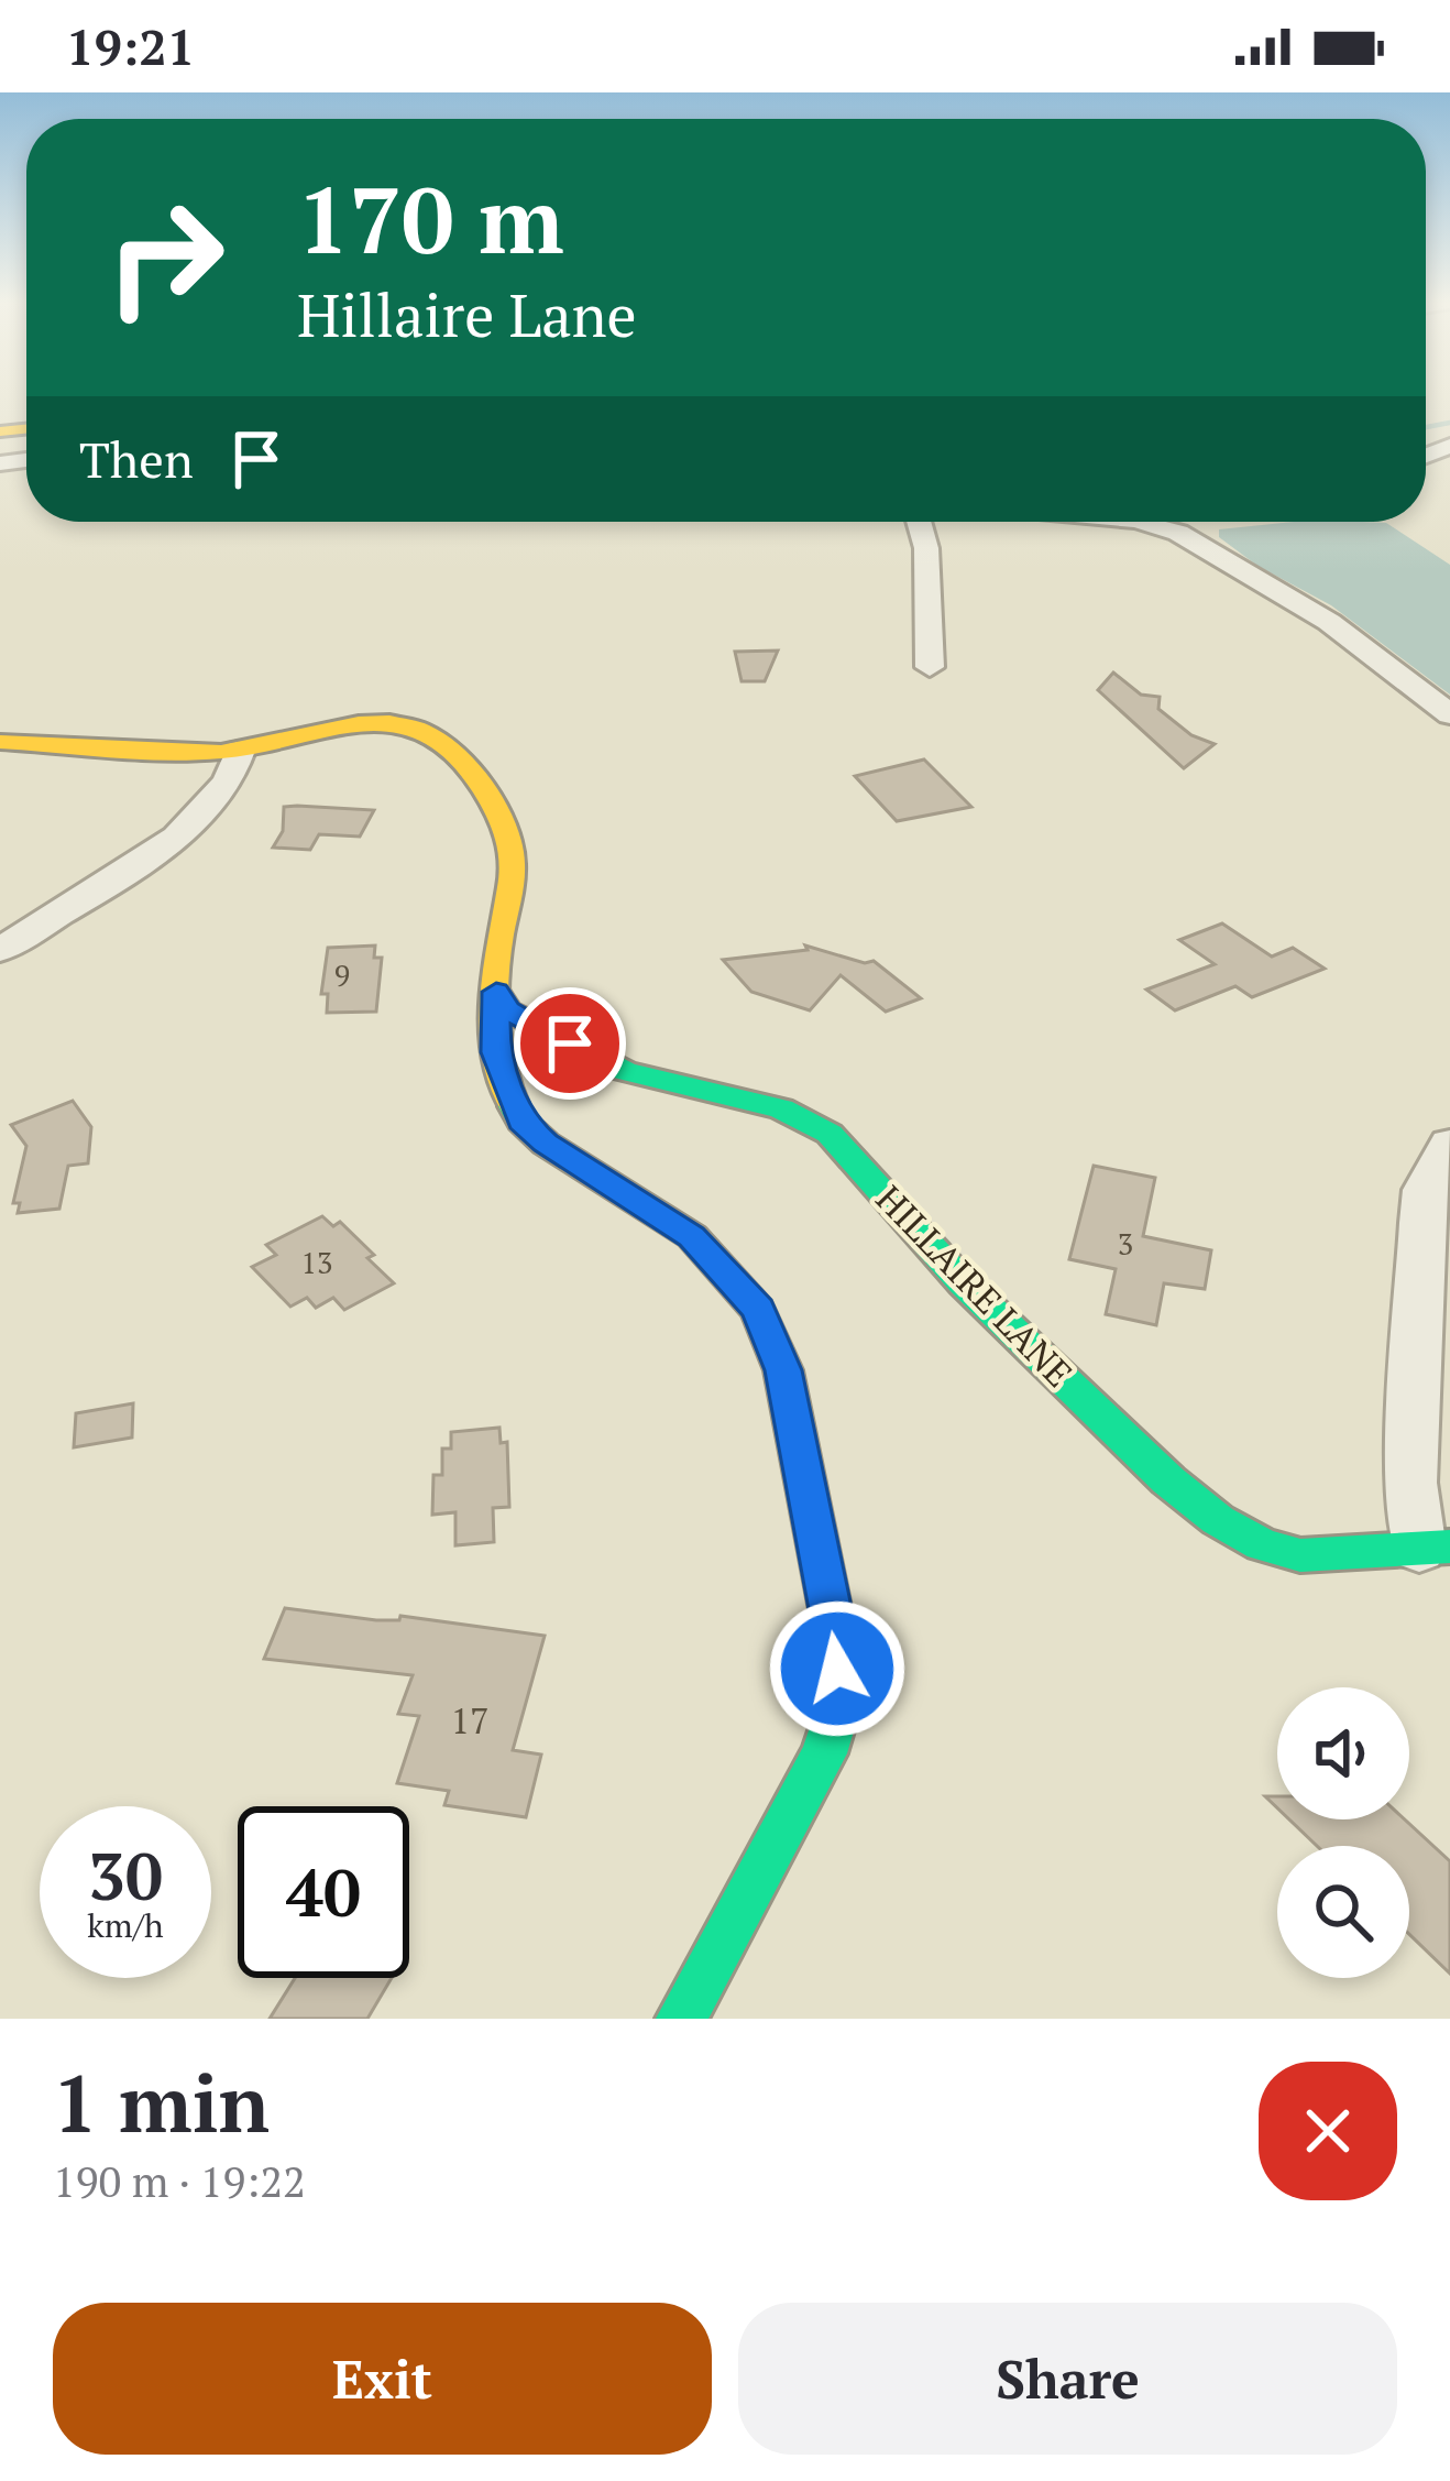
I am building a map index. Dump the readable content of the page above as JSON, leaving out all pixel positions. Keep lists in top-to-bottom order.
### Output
{
  "streets": {
    "street": ["HILLAIRE LANE"]
  },
  "house_numbers": [
    "9",
    "3",
    "13",
    "17"
  ],
  "page": {
    "status": "19:21",
    "turn": ["170 m", "Hillaire Lane"],
    "then": "Then",
    "speed": "30 km/h",
    "limit": "40",
    "heading": ["1 min", "190 m · 19:22"],
    "buttons": ["Exit", "Share"]
  }
}
